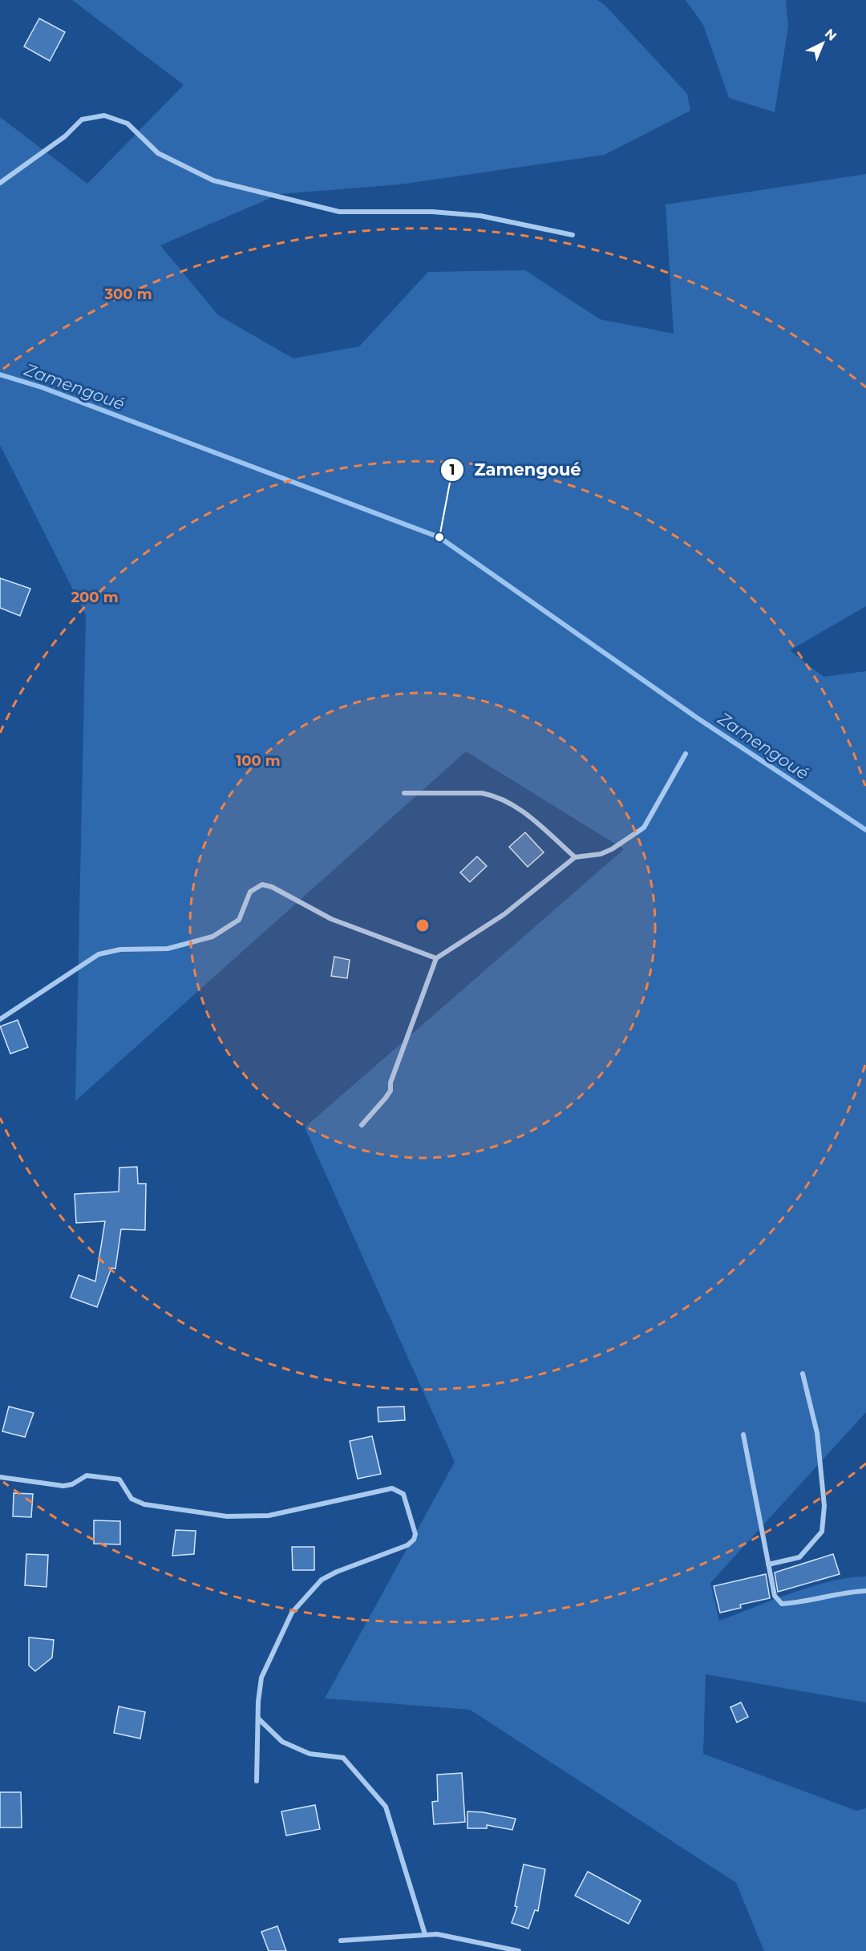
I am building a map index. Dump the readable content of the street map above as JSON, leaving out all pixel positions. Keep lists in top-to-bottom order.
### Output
{
  "water": ["Zamengoué"],
  "places": ["Zamengoué"],
  "north": "top right",
  "rings": ["300 m", "200 m", "100 m"]
}
